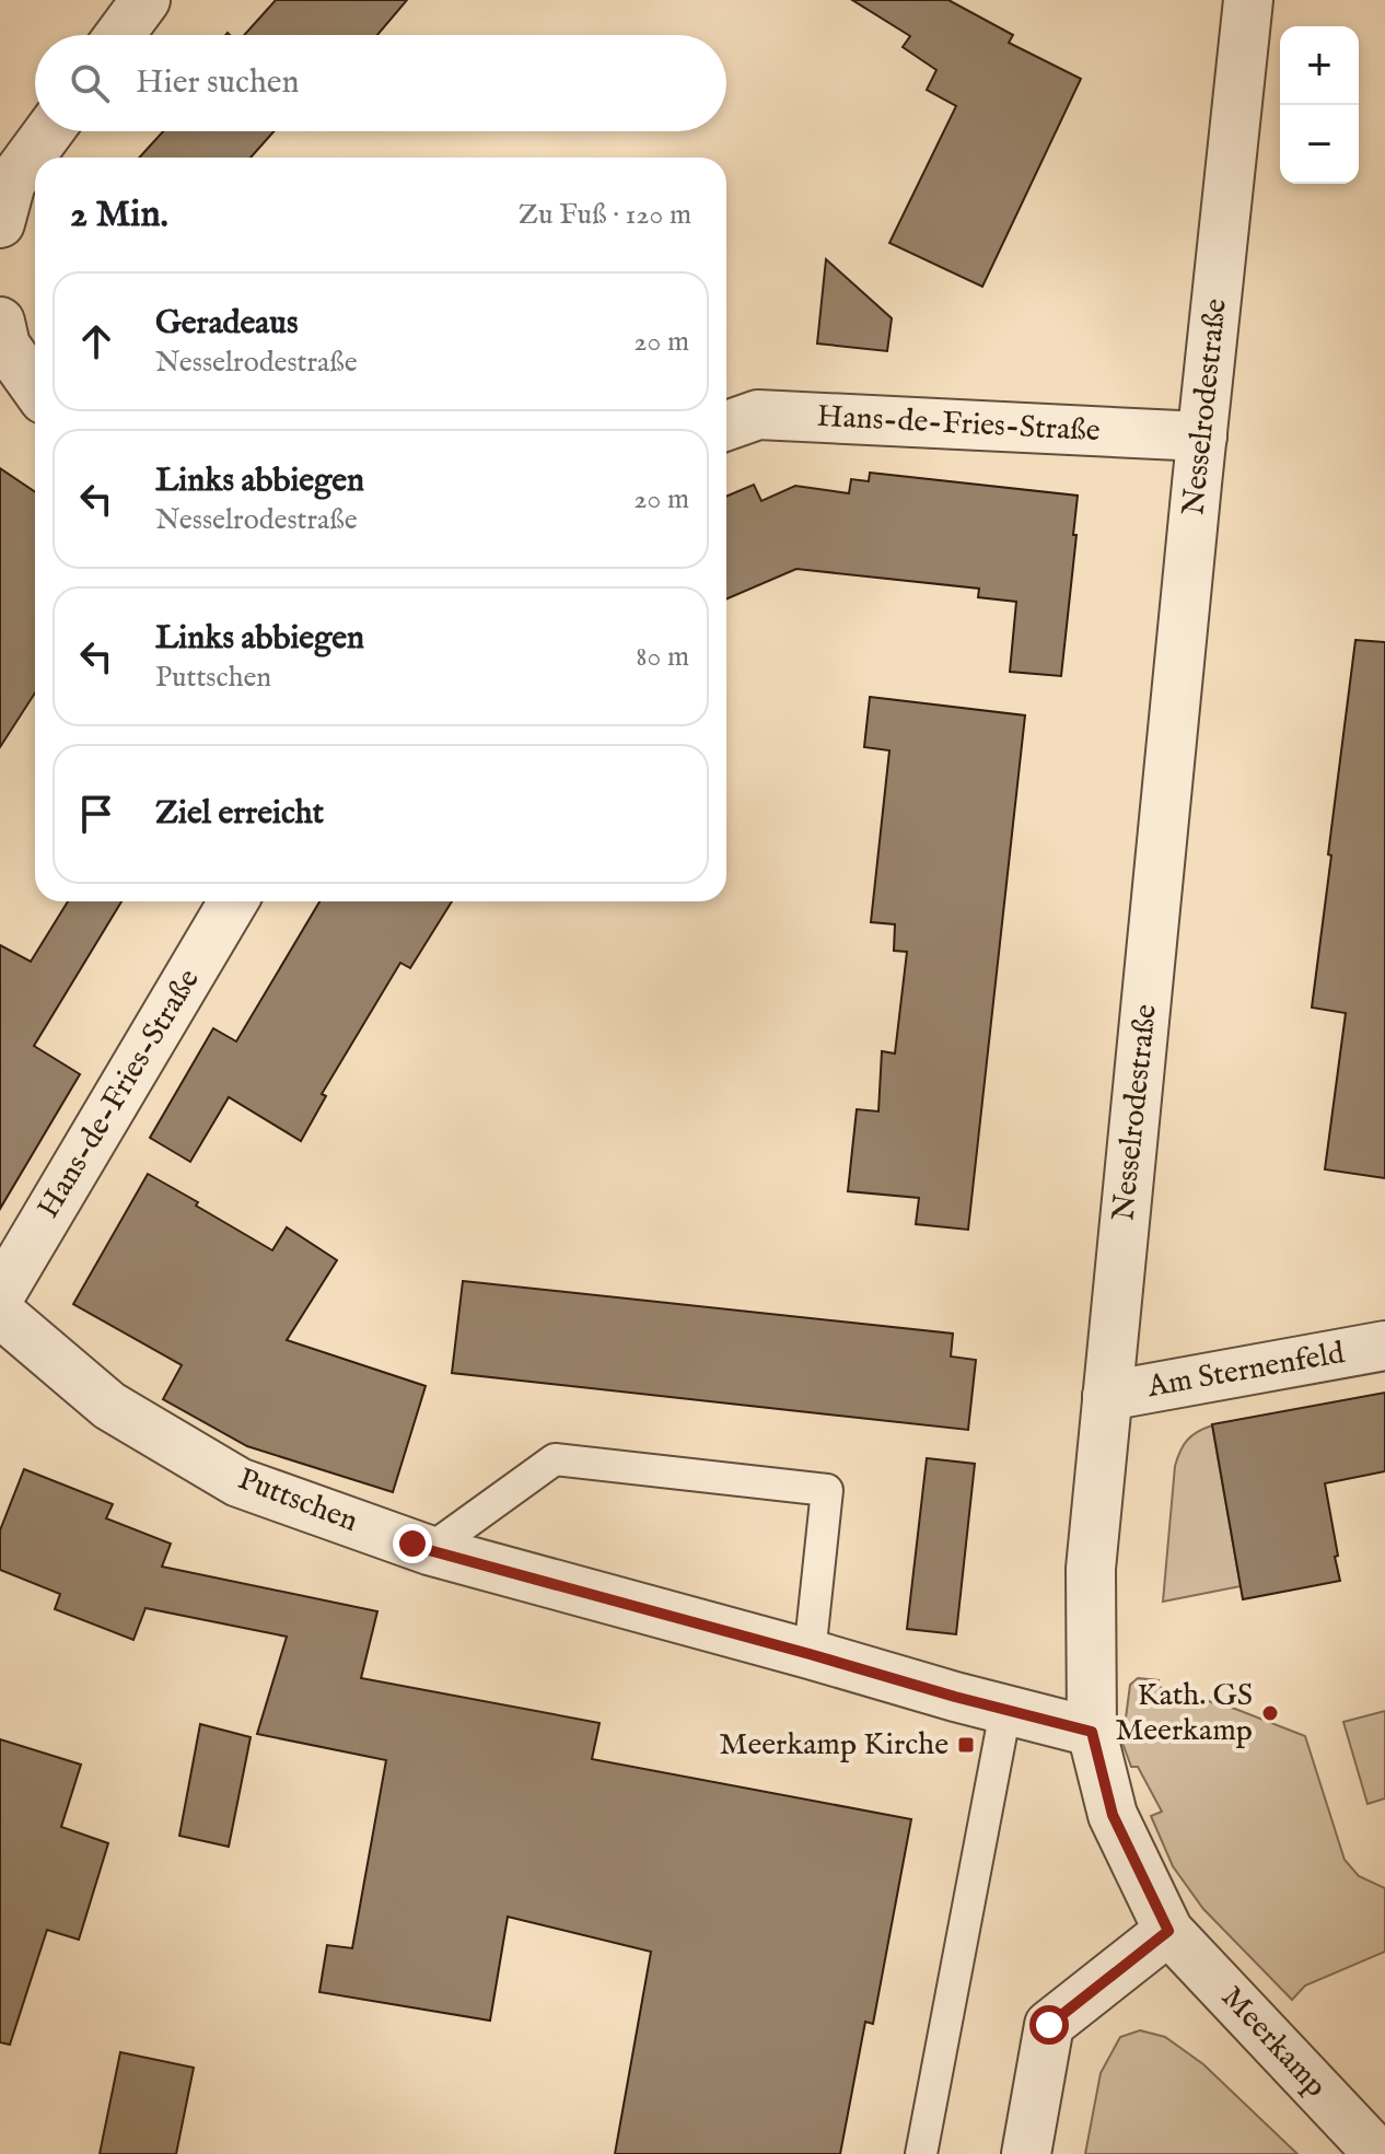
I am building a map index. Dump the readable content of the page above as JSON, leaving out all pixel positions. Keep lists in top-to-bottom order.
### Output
{
  "streets": {
    "street": [
      "Nesselrodestraße",
      "Hans-de-Fries-Straße",
      "Am Sternenfeld",
      "Puttschen",
      "Meerkamp"
    ]
  },
  "crossings": [
    ["Nesselrodestraße", "Hans-de-Fries-Straße"],
    ["Nesselrodestraße", "Am Sternenfeld"],
    ["Nesselrodestraße", "Puttschen"],
    ["Nesselrodestraße", "Meerkamp"]
  ],
  "places": {
    "other": ["Kath. GS Meerkamp"],
    "transit": ["Meerkamp Kirche"]
  },
  "page": {
    "map_buttons": ["+", "−"],
    "search": "Hier suchen",
    "heading": ["2 Min.", "Zu Fuß · 120 m"],
    "list": [
      ["Geradeaus", "Nesselrodestraße", "20 m"],
      ["Links abbiegen", "Nesselrodestraße", "20 m"],
      ["Links abbiegen", "Puttschen", "80 m"],
      "Ziel erreicht"
    ]
  }
}
